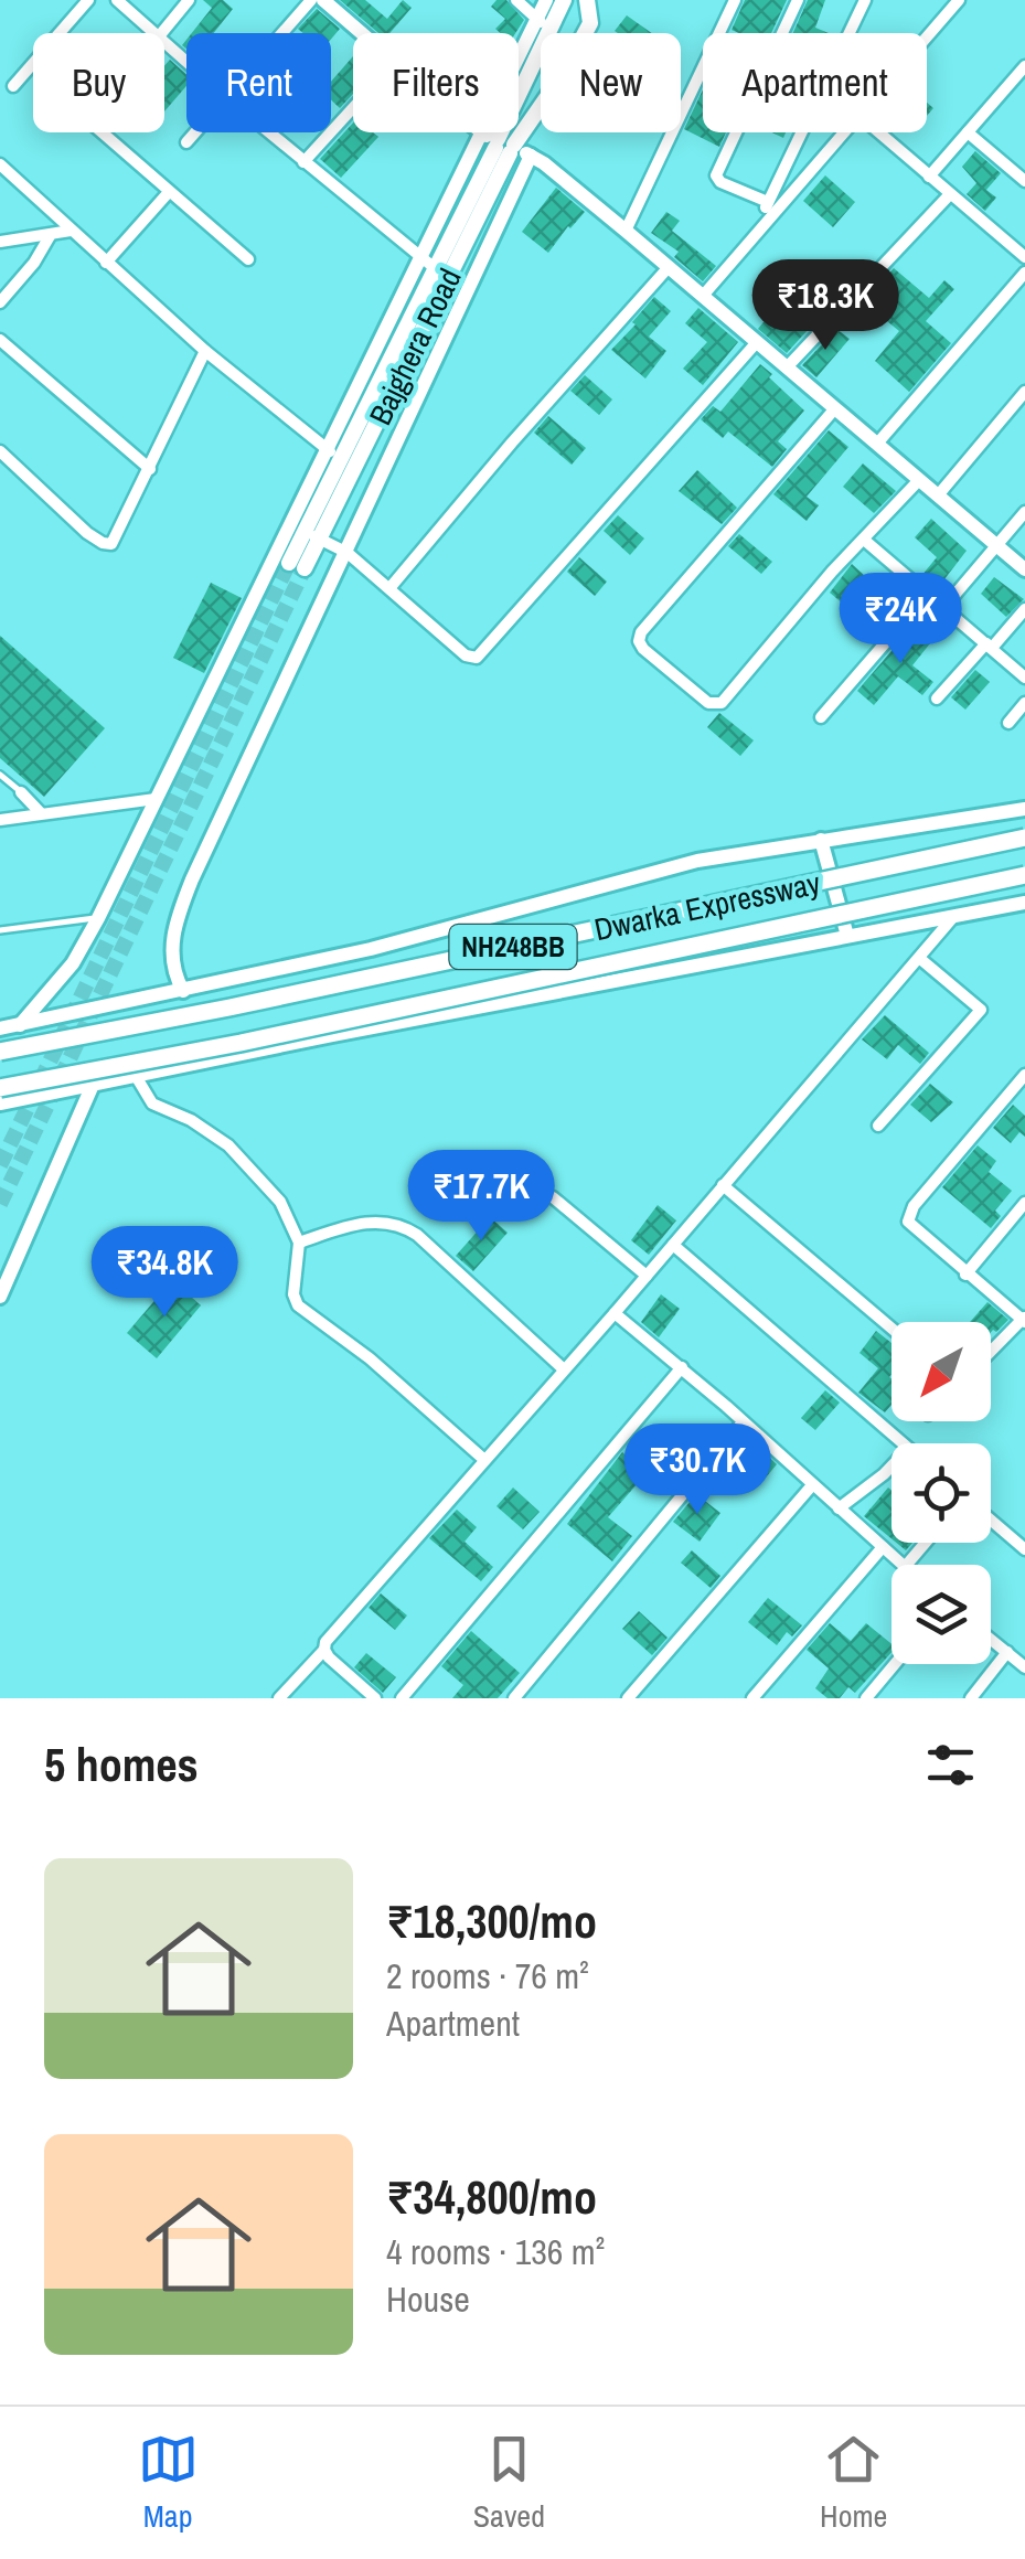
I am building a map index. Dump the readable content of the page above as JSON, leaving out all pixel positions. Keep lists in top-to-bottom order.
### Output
{
  "streets": {
    "highway": ["Dwarka Expressway", "NH248BB"],
    "main road": ["Bajghera Road"]
  },
  "north": "bottom left",
  "page": {
    "chip": [
      "Buy",
      "Rent",
      "Filters",
      "New",
      "Apartment"
    ],
    "price": [
      "₹18.3K",
      "₹24K",
      "₹17.7K",
      "₹34.8K",
      "₹30.7K"
    ],
    "heading": "5 homes",
    "list": [
      {
        "name": "₹18,300/mo",
        "note": "2 rooms · 76 m² · Apartment"
      },
      {
        "name": "₹34,800/mo",
        "note": "4 rooms · 136 m² · House"
      }
    ],
    "tabs": ["Map", "Saved", "Home"]
  }
}
